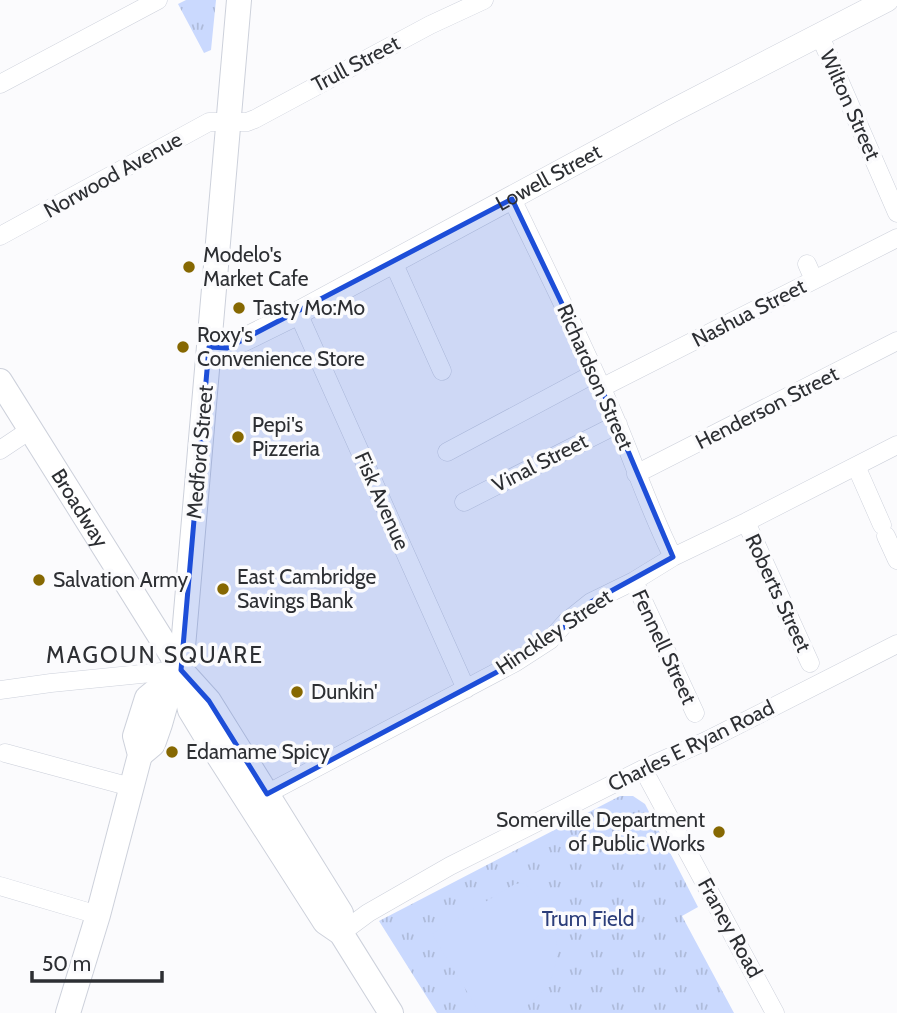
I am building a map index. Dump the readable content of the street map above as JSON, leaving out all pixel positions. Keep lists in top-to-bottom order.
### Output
{
  "streets": {
    "main road": ["Medford Street", "Broadway"],
    "street": [
      "Trull Street",
      "Wilton Street",
      "Norwood Avenue",
      "Lowell Street",
      "Nashua Street",
      "Richardson Street",
      "Henderson Street",
      "Vinal Street",
      "Fisk Avenue",
      "Roberts Street",
      "Hinckley Street",
      "Fennell Street",
      "Charles E Ryan Road",
      "Franey Road"
    ]
  },
  "crossings": [
    ["Trull Street", "Norwood Avenue"],
    ["Trull Street", "Medford Street"],
    ["Wilton Street", "Lowell Street"],
    ["Norwood Avenue", "Medford Street"],
    ["Lowell Street", "Richardson Street"],
    ["Lowell Street", "Medford Street"],
    ["Lowell Street", "Fisk Avenue"],
    ["Nashua Street", "Richardson Street"],
    ["Richardson Street", "Henderson Street"],
    ["Richardson Street", "Vinal Street"],
    ["Richardson Street", "Hinckley Street"],
    ["Medford Street", "Broadway"],
    ["Fisk Avenue", "Hinckley Street"],
    ["Broadway", "Hinckley Street"],
    ["Broadway", "Charles E Ryan Road"],
    ["Roberts Street", "Hinckley Street"],
    ["Hinckley Street", "Fennell Street"],
    ["Charles E Ryan Road", "Franey Road"]
  ],
  "districts": ["MAGOUN SQUARE"],
  "parks": ["Trum Field"],
  "places": [
    "Modelo's Market Cafe",
    "Tasty Mo:Mo",
    "Roxy's Convenience Store",
    "Pepi's Pizzeria",
    "Salvation Army",
    "East Cambridge Savings Bank",
    "Dunkin'",
    "Edamame Spicy",
    "Somerville Department of Public Works"
  ],
  "scale_bar": "50 m"
}
